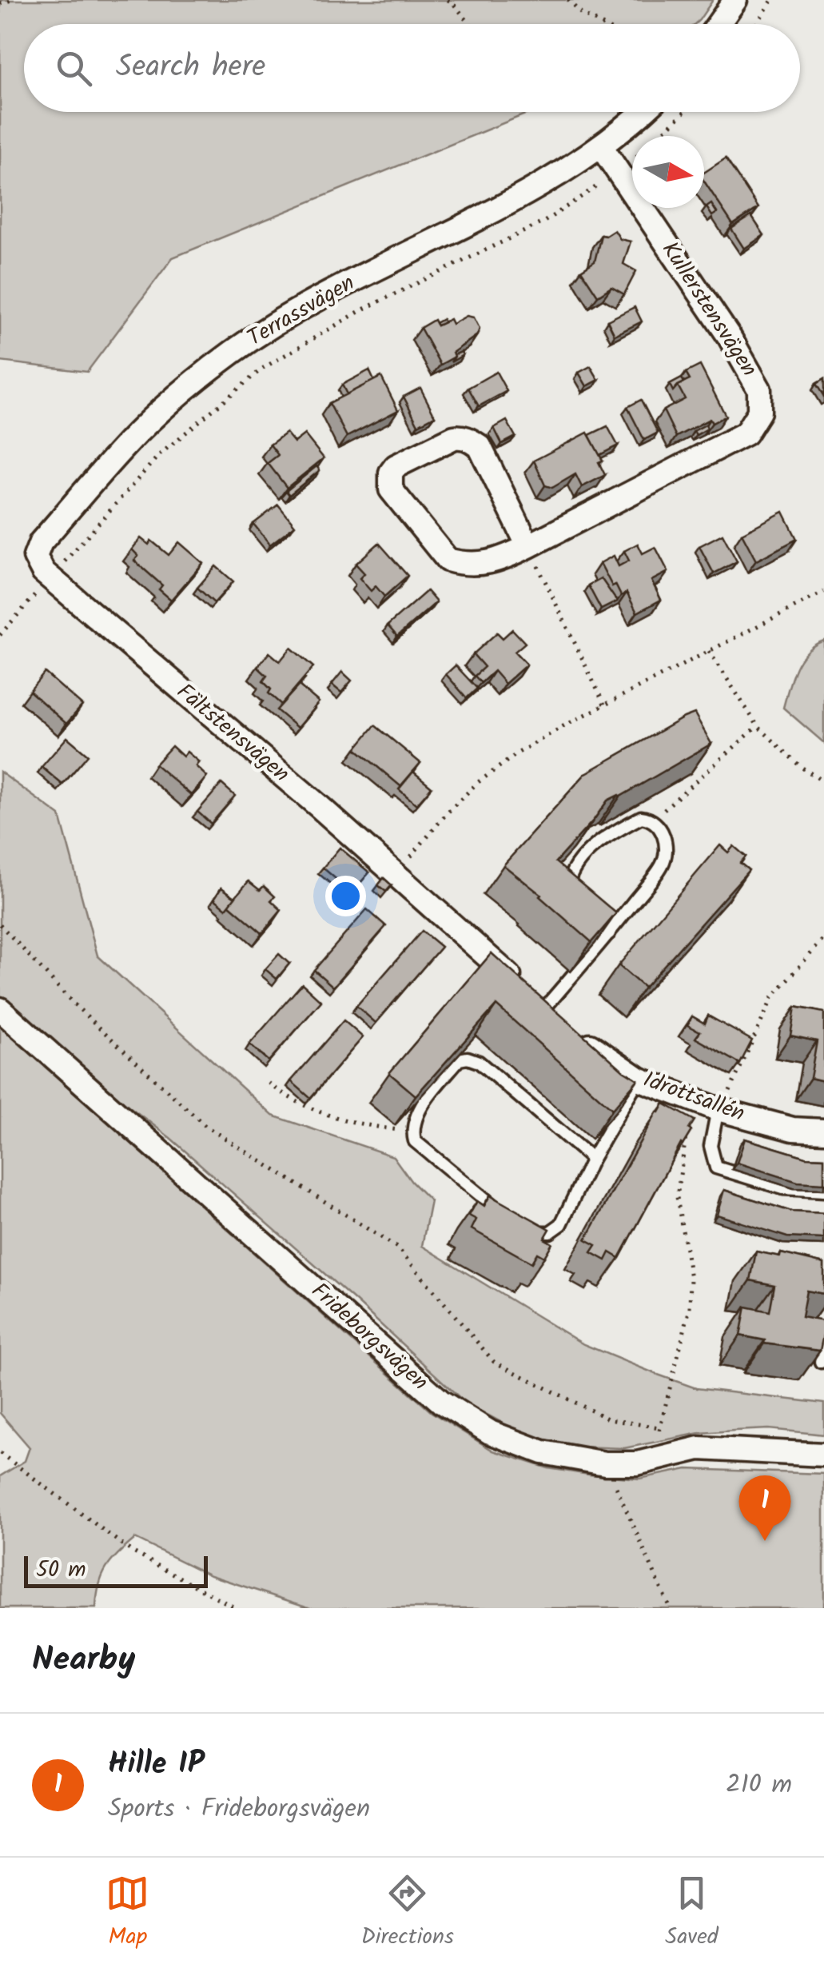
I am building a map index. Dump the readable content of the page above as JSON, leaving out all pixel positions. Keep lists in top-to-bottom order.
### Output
{
  "streets": {
    "street": [
      "Kullerstensvägen",
      "Terrassvägen",
      "Fältstensvägen",
      "Idrottsallén",
      "Frideborgsvägen"
    ]
  },
  "crossings": [
    ["Kullerstensvägen", "Terrassvägen"],
    ["Terrassvägen", "Fältstensvägen"],
    ["Fältstensvägen", "Idrottsallén"]
  ],
  "scale_bar": "50 m",
  "north": "right",
  "page": {
    "search": "Search here",
    "pins": "1",
    "scale": "50 m",
    "heading": "Nearby",
    "list": [
      {
        "mark": "1",
        "name": "Hille IP",
        "note": "Sports · Frideborgsvägen",
        "value": "210 m"
      }
    ],
    "nav": ["Map", "Directions", "Saved"]
  }
}
